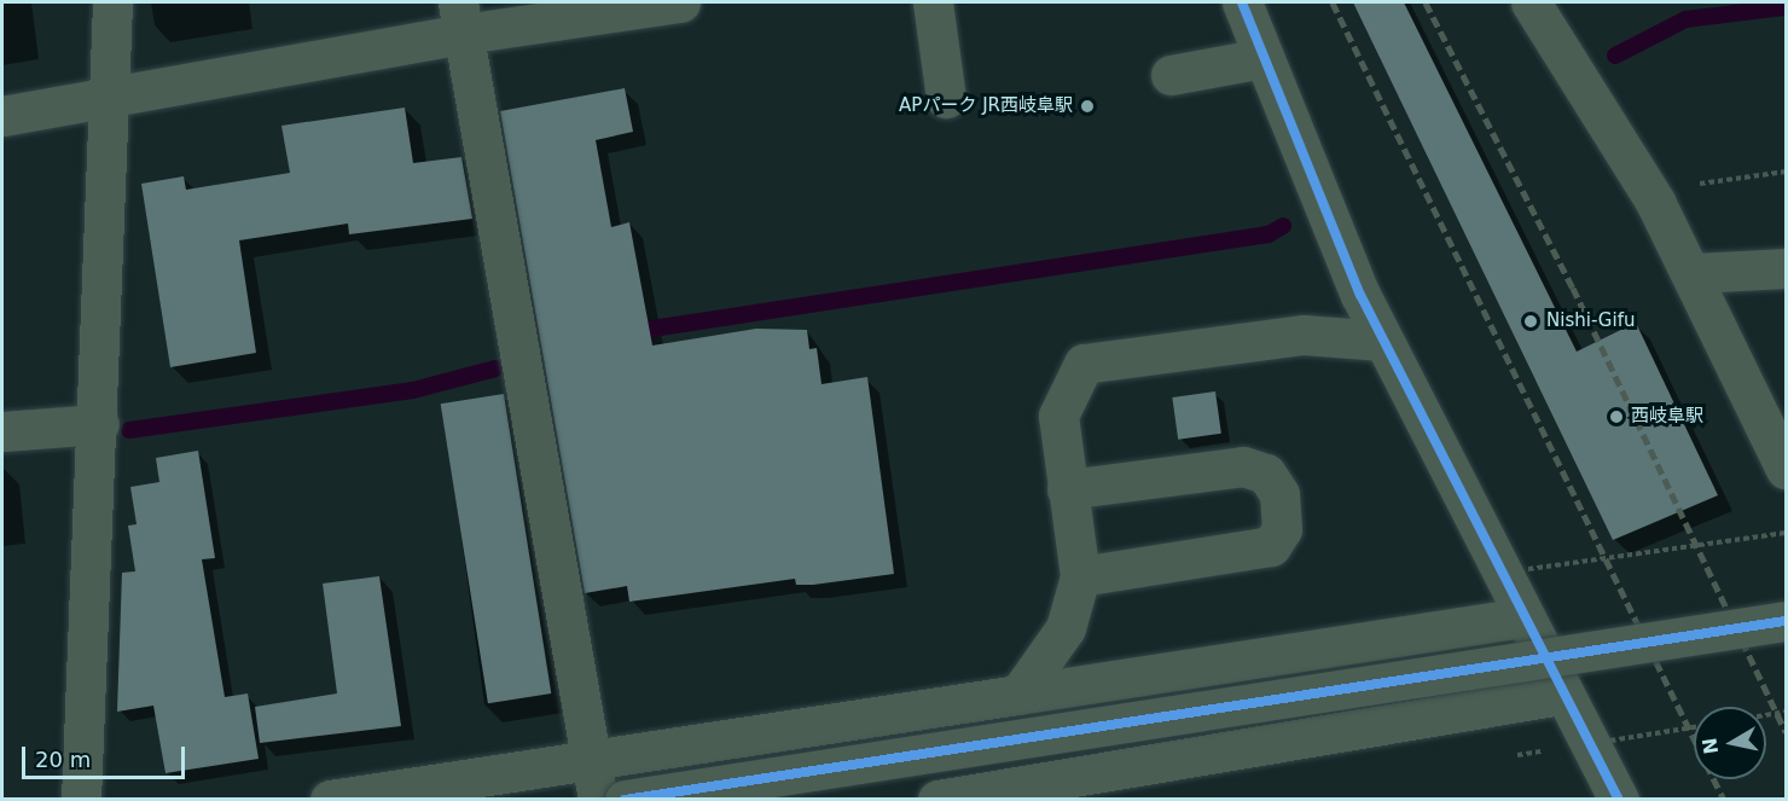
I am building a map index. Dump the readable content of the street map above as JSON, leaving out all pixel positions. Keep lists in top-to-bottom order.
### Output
{
  "places": ["APパーク JR西岐阜駅", "Nishi-Gifu", "西岐阜駅"],
  "scale_bar": "20 m",
  "north": "left"
}
